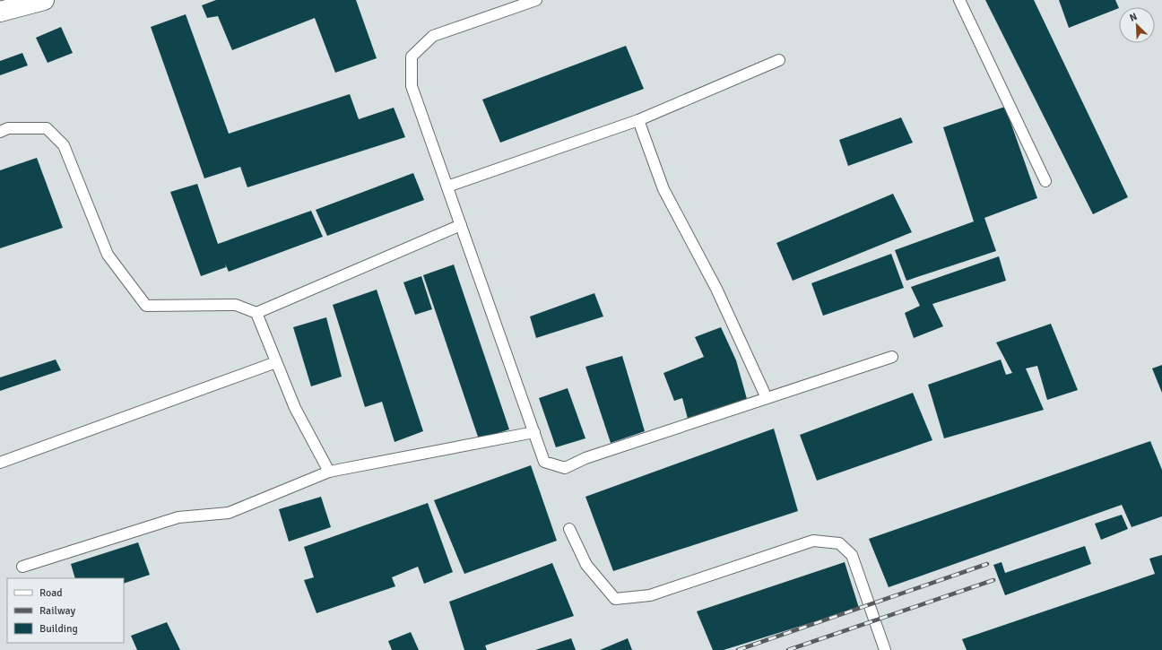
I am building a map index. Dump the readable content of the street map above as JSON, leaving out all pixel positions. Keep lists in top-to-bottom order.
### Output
{
  "legend": ["Road", "Railway", "Building"],
  "north": "top left"
}
